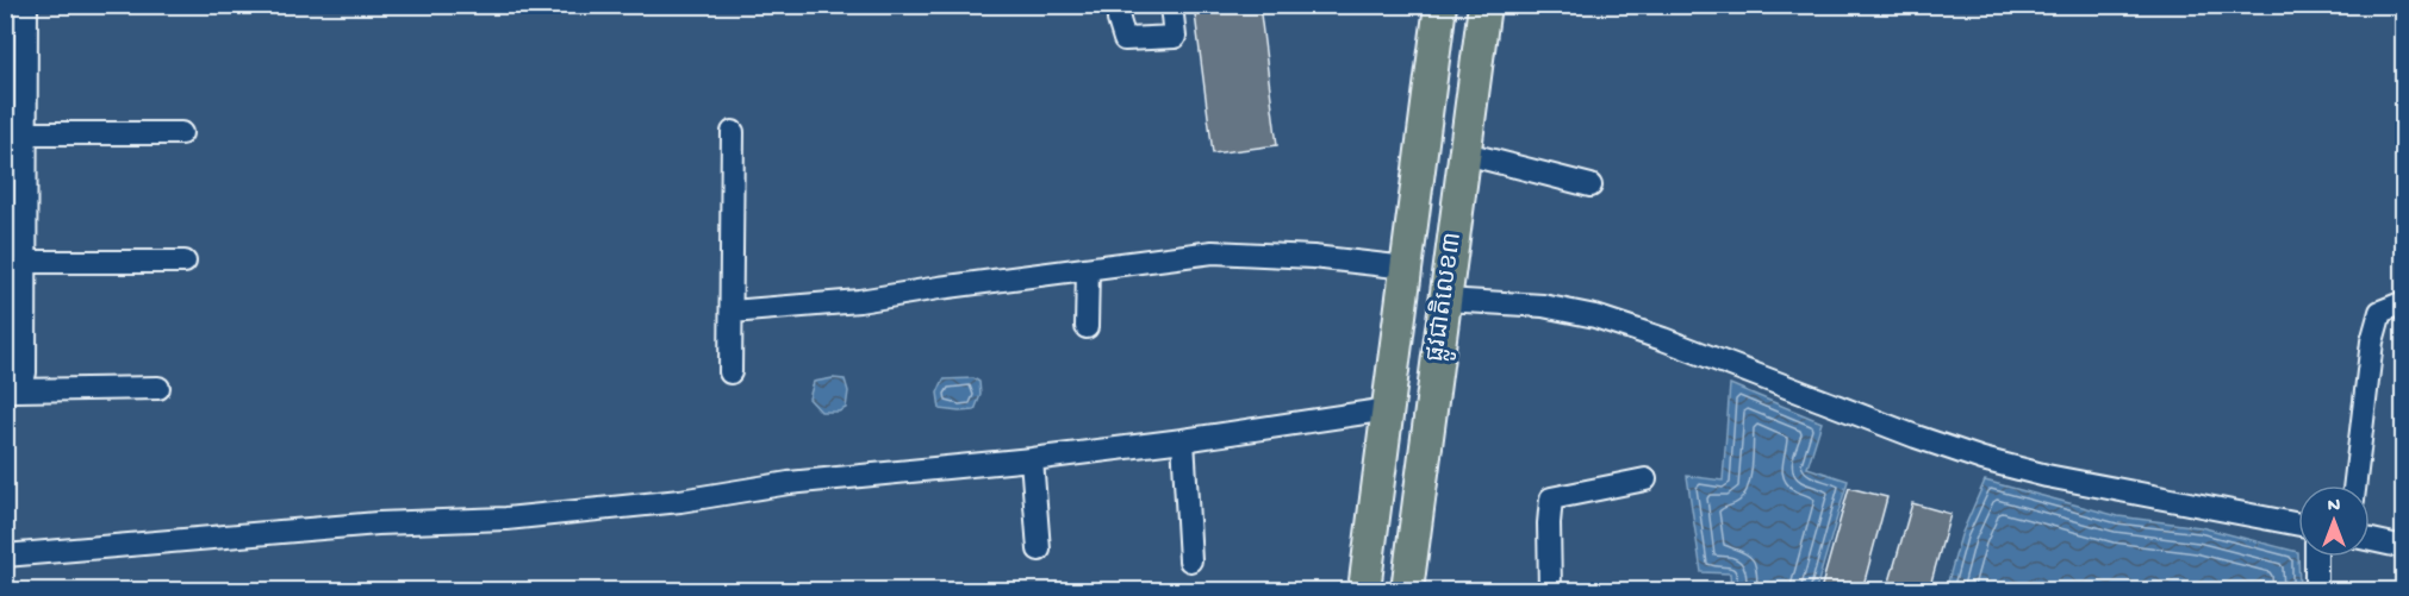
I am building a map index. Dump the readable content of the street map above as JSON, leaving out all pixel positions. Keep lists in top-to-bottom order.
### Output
{
  "streets": {
    "highway": ["ផ្លូវជាតិលេខ៣"]
  },
  "north": "top"
}
